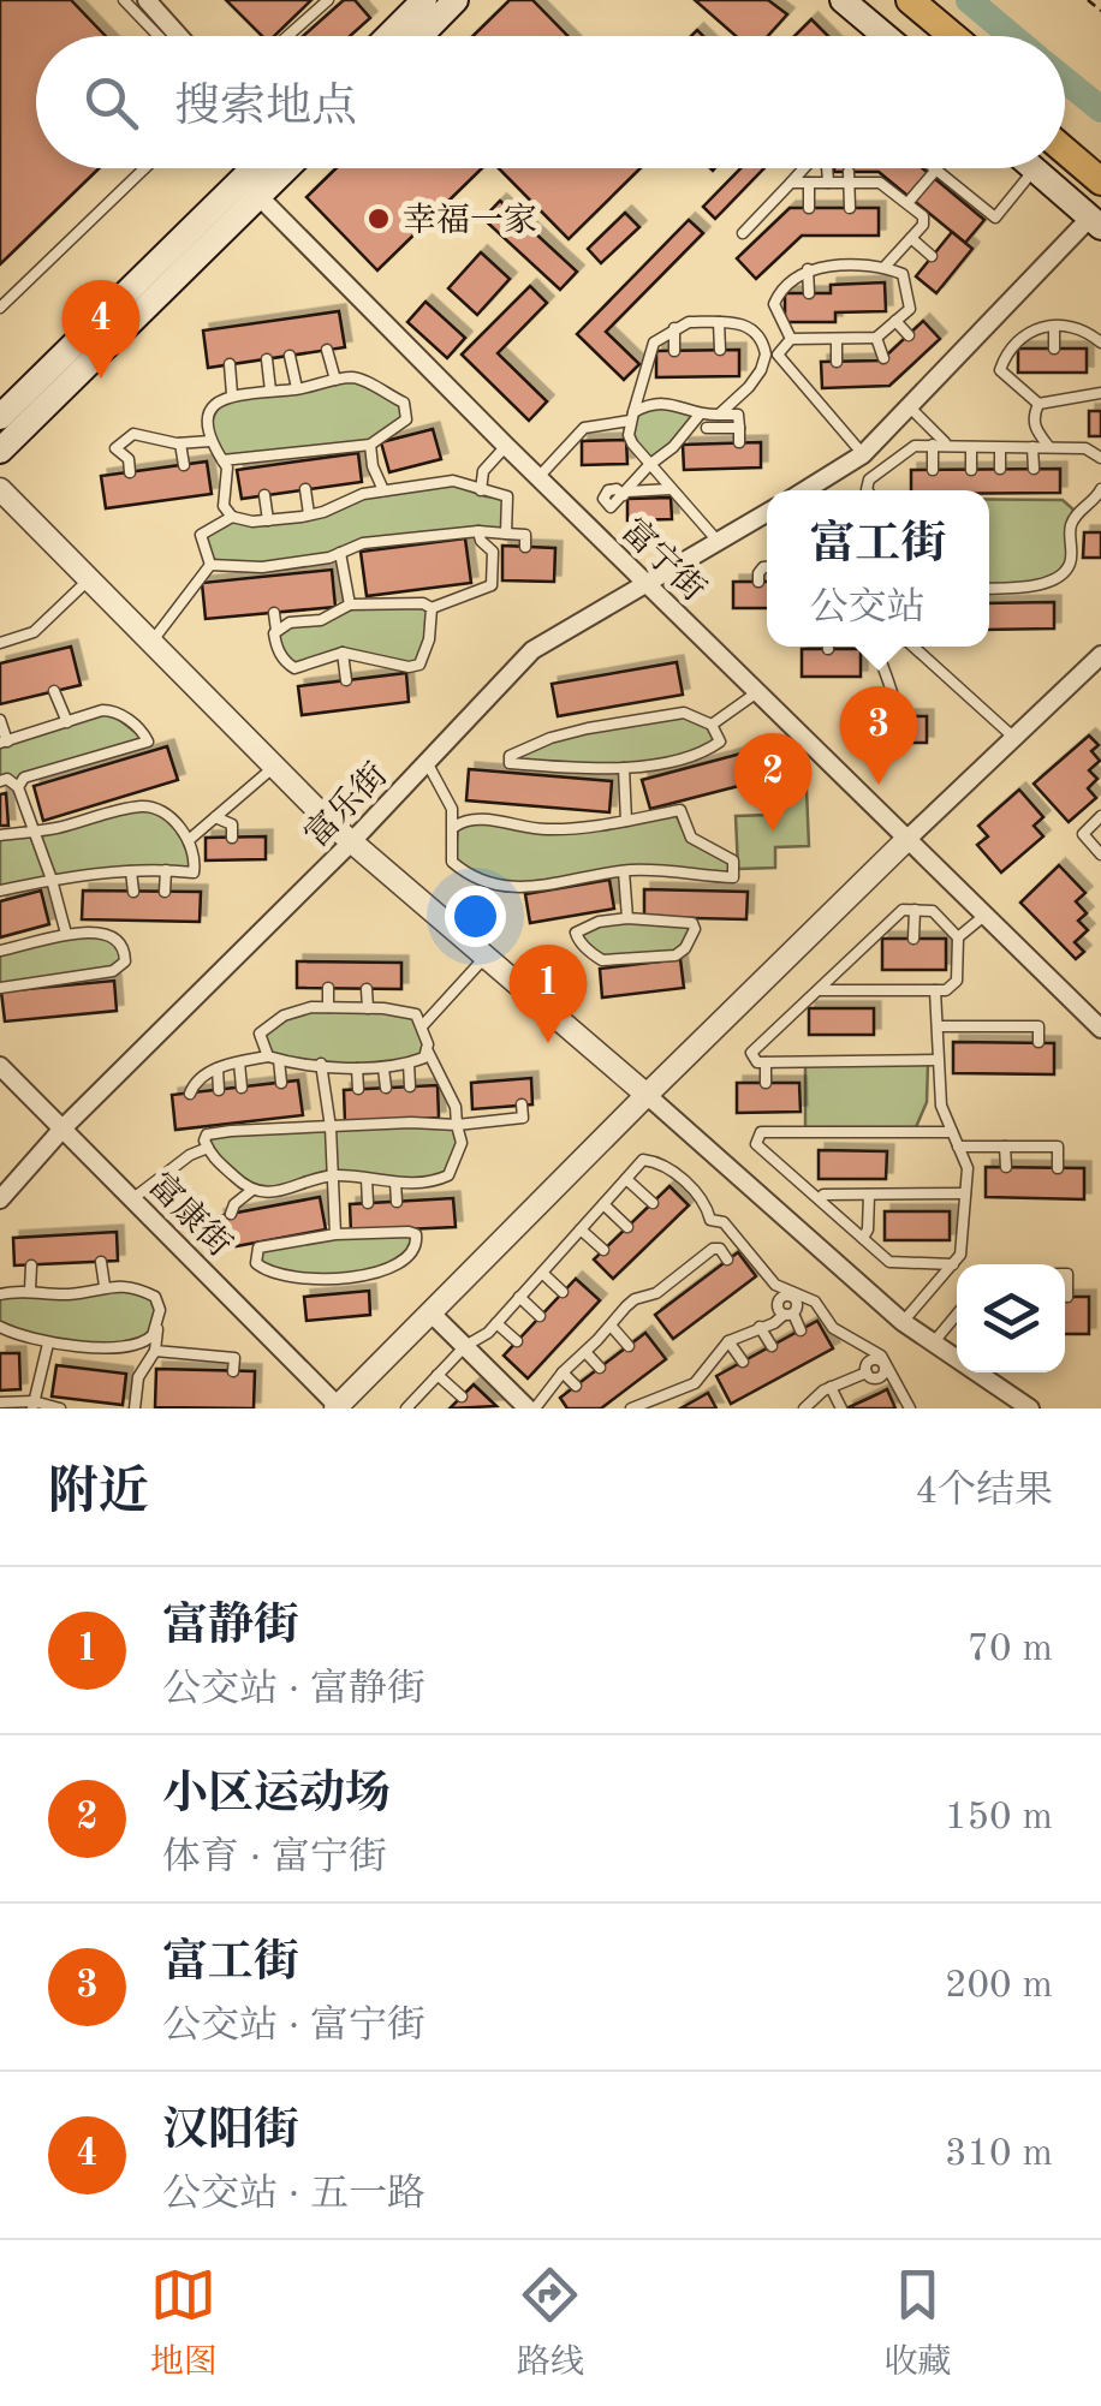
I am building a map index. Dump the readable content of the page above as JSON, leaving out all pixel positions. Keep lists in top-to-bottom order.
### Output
{
  "streets": {
    "street": ["富宁街", "富乐街", "富康街"]
  },
  "crossings": [
    ["富宁街", "富乐街"],
    ["富乐街", "富康街"]
  ],
  "places": ["幸福一家"],
  "page": {
    "search": "搜索地点",
    "pins": [
      "4",
      "3",
      "2",
      "1"
    ],
    "popup": ["富工街", "公交站"],
    "heading": ["附近", "4个结果"],
    "list": [
      {
        "mark": "1",
        "name": "富静街",
        "note": "公交站 · 富静街",
        "value": "70 m"
      },
      {
        "mark": "2",
        "name": "小区运动场",
        "note": "体育 · 富宁街",
        "value": "150 m"
      },
      {
        "mark": "3",
        "name": "富工街",
        "note": "公交站 · 富宁街",
        "value": "200 m"
      },
      {
        "mark": "4",
        "name": "汉阳街",
        "note": "公交站 · 五一路",
        "value": "310 m"
      }
    ],
    "nav": ["地图", "路线", "收藏"]
  }
}
